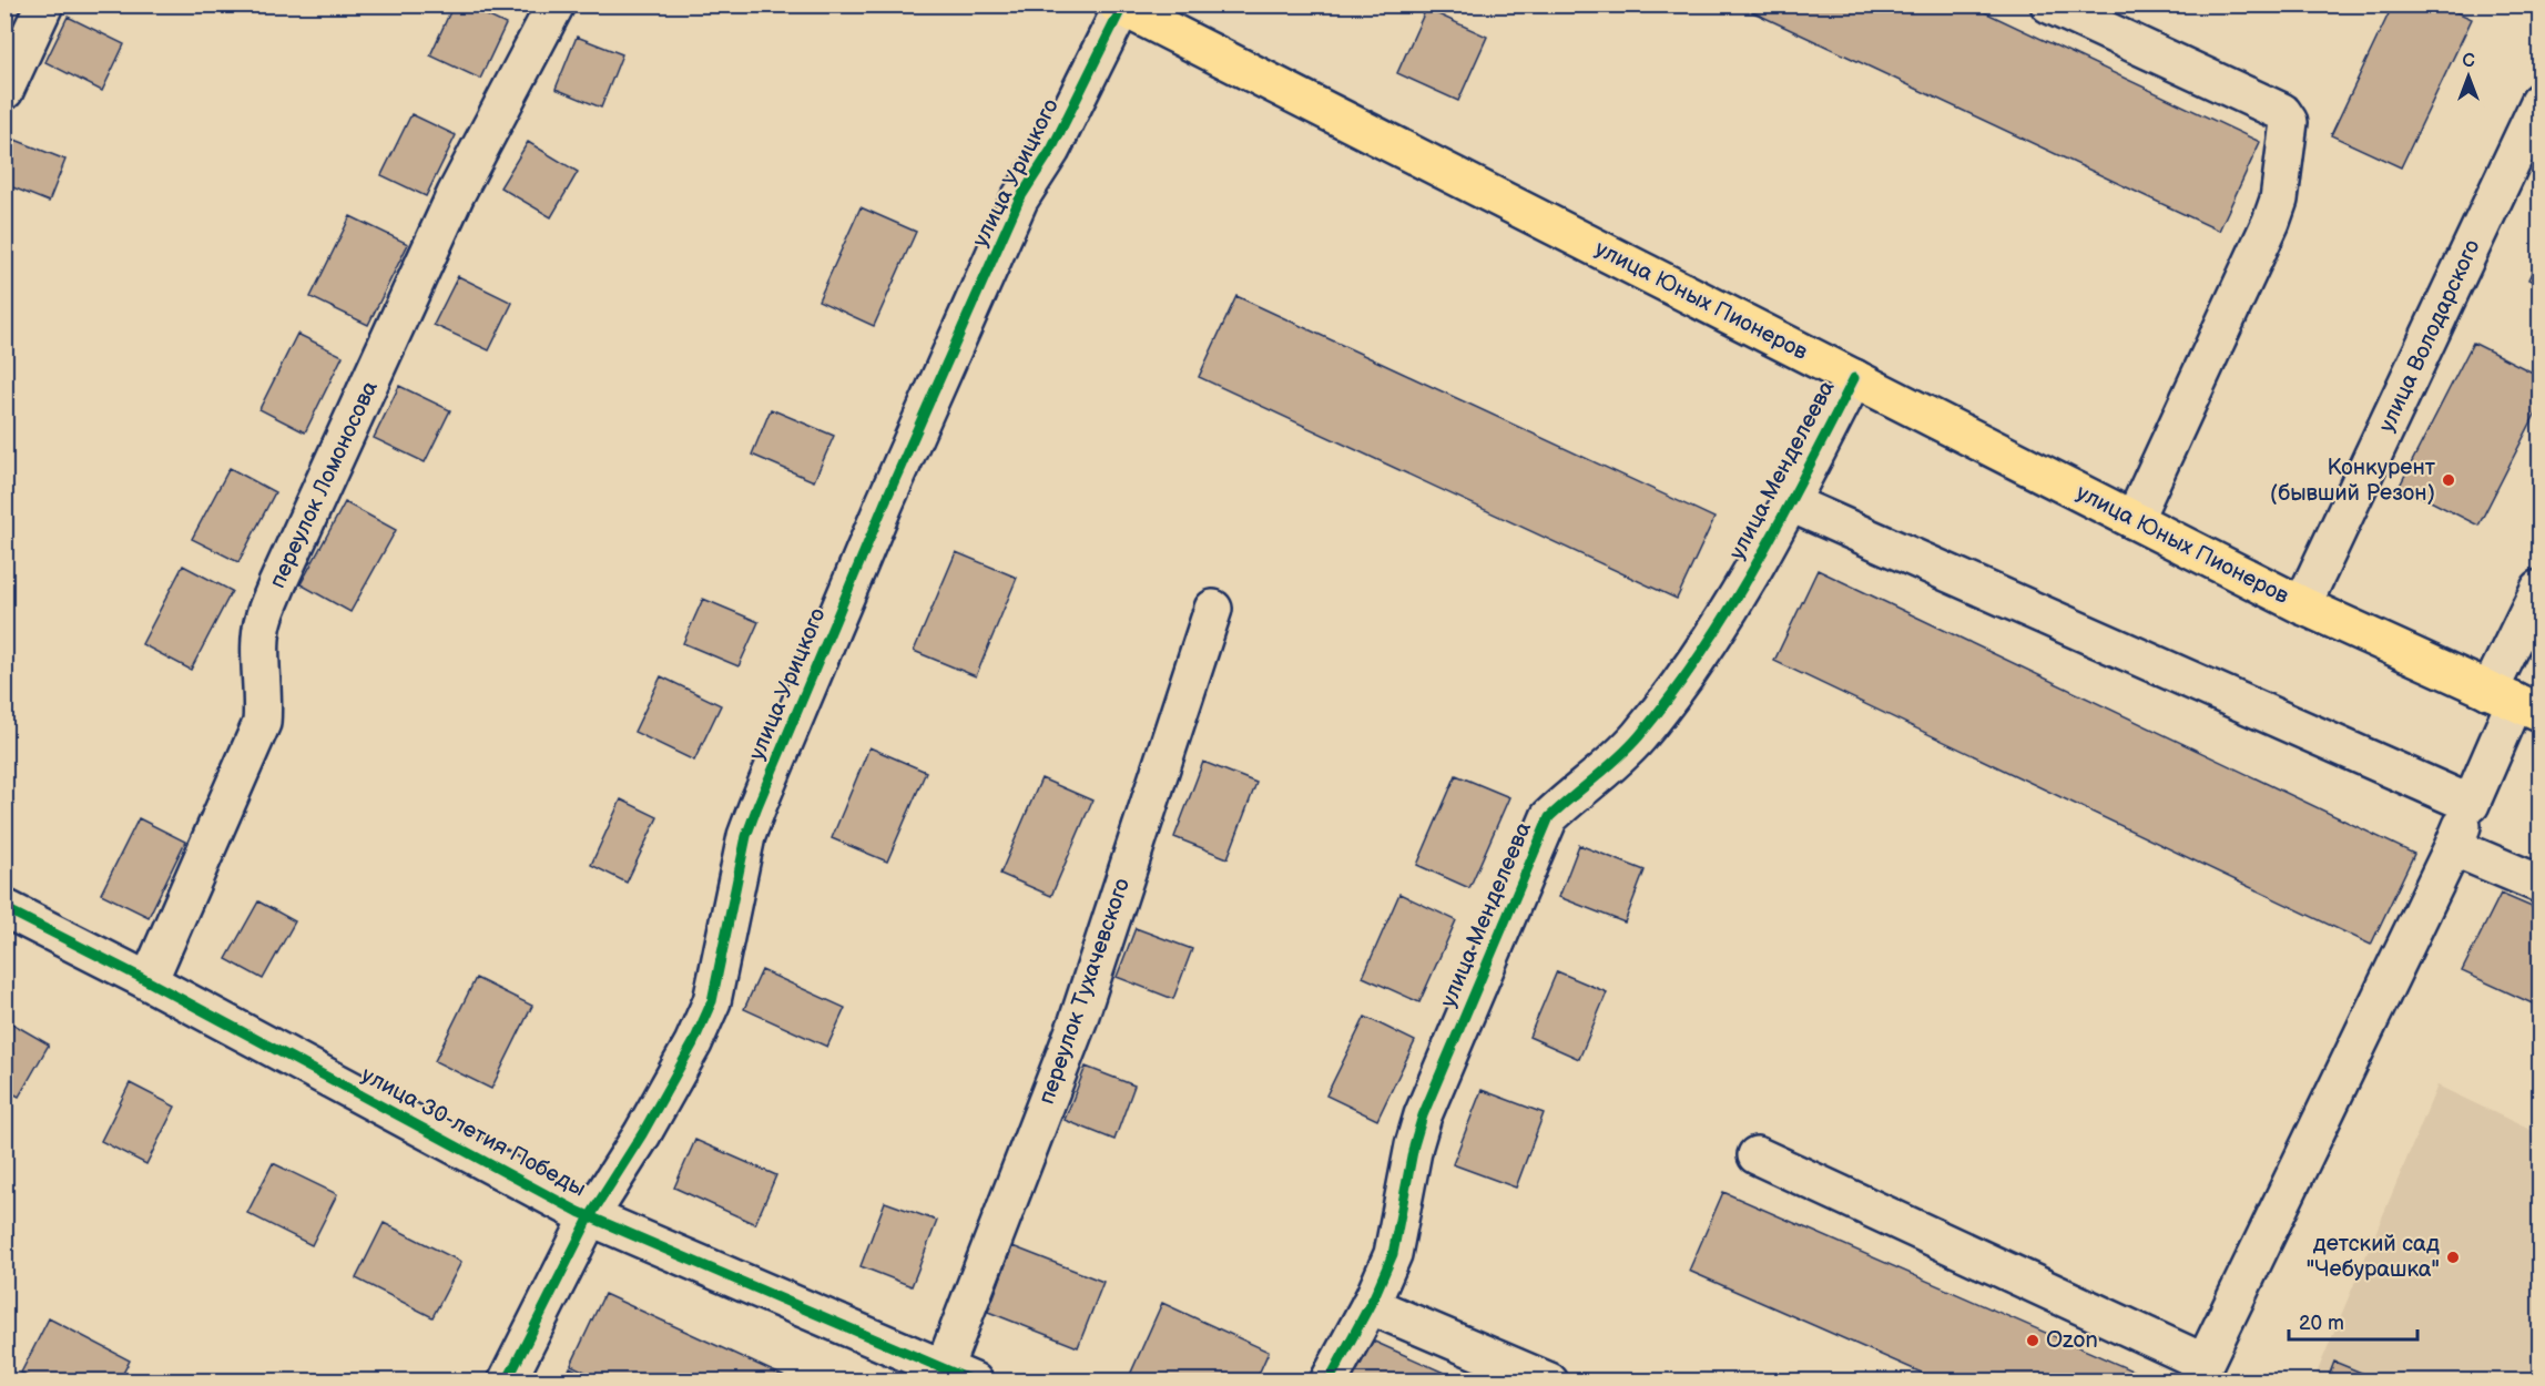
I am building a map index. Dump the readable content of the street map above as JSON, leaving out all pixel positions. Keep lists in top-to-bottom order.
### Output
{
  "streets": {
    "main road": ["улица Юных Пионеров"],
    "street": [
      "улица Урицкого",
      "улица Володарского",
      "улица Менделеева",
      "переулок Ломоносова",
      "переулок Тухачевского",
      "улица 30-летия Победы"
    ]
  },
  "crossings": [
    ["улица Урицкого", "улица Юных Пионеров"],
    ["улица Урицкого", "улица 30-летия Победы"],
    ["улица Юных Пионеров", "улица Володарского"],
    ["улица Юных Пионеров", "улица Менделеева"],
    ["переулок Ломоносова", "улица 30-летия Победы"],
    ["переулок Тухачевского", "улица 30-летия Победы"]
  ],
  "places": ["Конкурент (бывший Резон)", "детский сад \"Чебурашка\"", "Ozon"],
  "scale_bar": "20 m",
  "north": "top"
}
